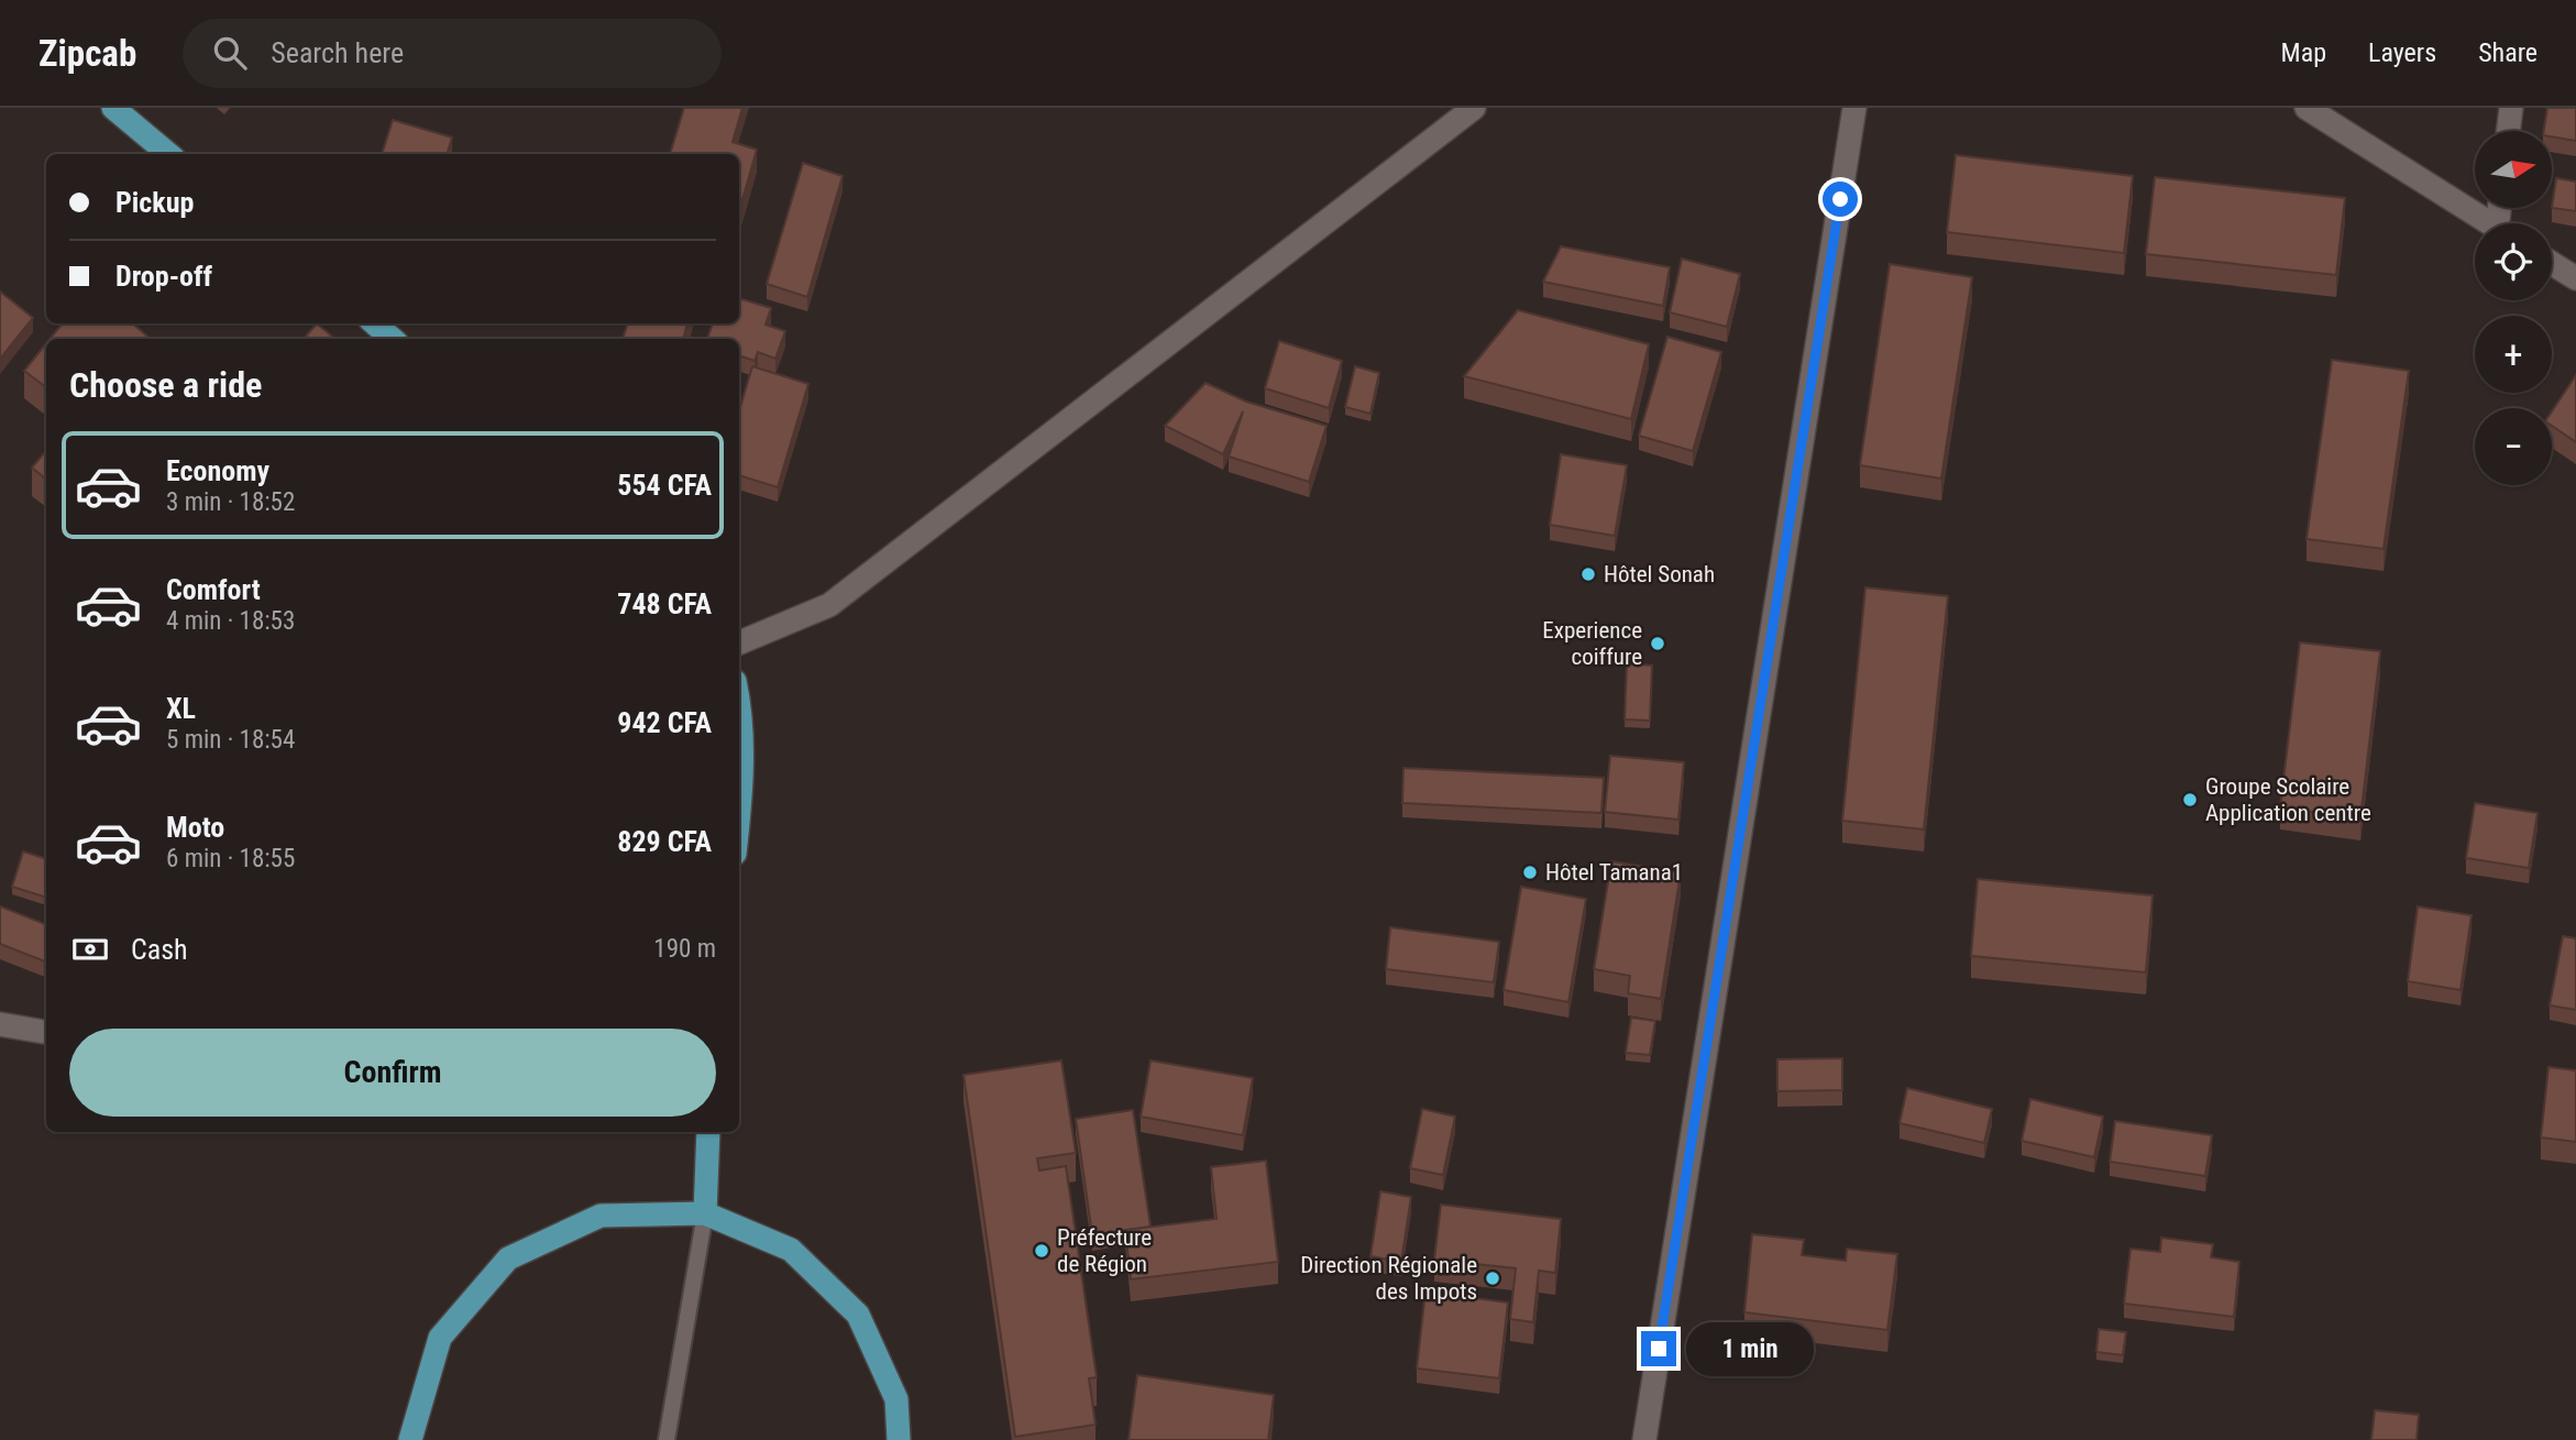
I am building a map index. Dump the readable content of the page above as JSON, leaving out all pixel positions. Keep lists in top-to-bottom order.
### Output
{
  "places": [
    "Hôtel Sonah",
    "Experience coiffure",
    "Groupe Scolaire Application centre",
    "Hôtel Tamana1",
    "Préfecture de Région",
    "Direction Régionale des Impots"
  ],
  "north": "right",
  "page": {
    "header": "Zipcab",
    "search": "Search here",
    "nav": ["Map", "Layers", "Share"],
    "map_buttons": ["+", "−"],
    "banner": ["Pickup", "Drop-off"],
    "heading": "Choose a ride",
    "list": [
      {
        "name": "Economy",
        "note": "3 min · 18:52",
        "value": "554 CFA"
      },
      {
        "name": "Comfort",
        "note": "4 min · 18:53",
        "value": "748 CFA"
      },
      {
        "name": "XL",
        "note": "5 min · 18:54",
        "value": "942 CFA"
      },
      {
        "name": "Moto",
        "note": "6 min · 18:55",
        "value": "829 CFA"
      }
    ],
    "pay": ["Cash", "190 m"],
    "buttons": "Confirm",
    "bubble": "1 min"
  }
}
